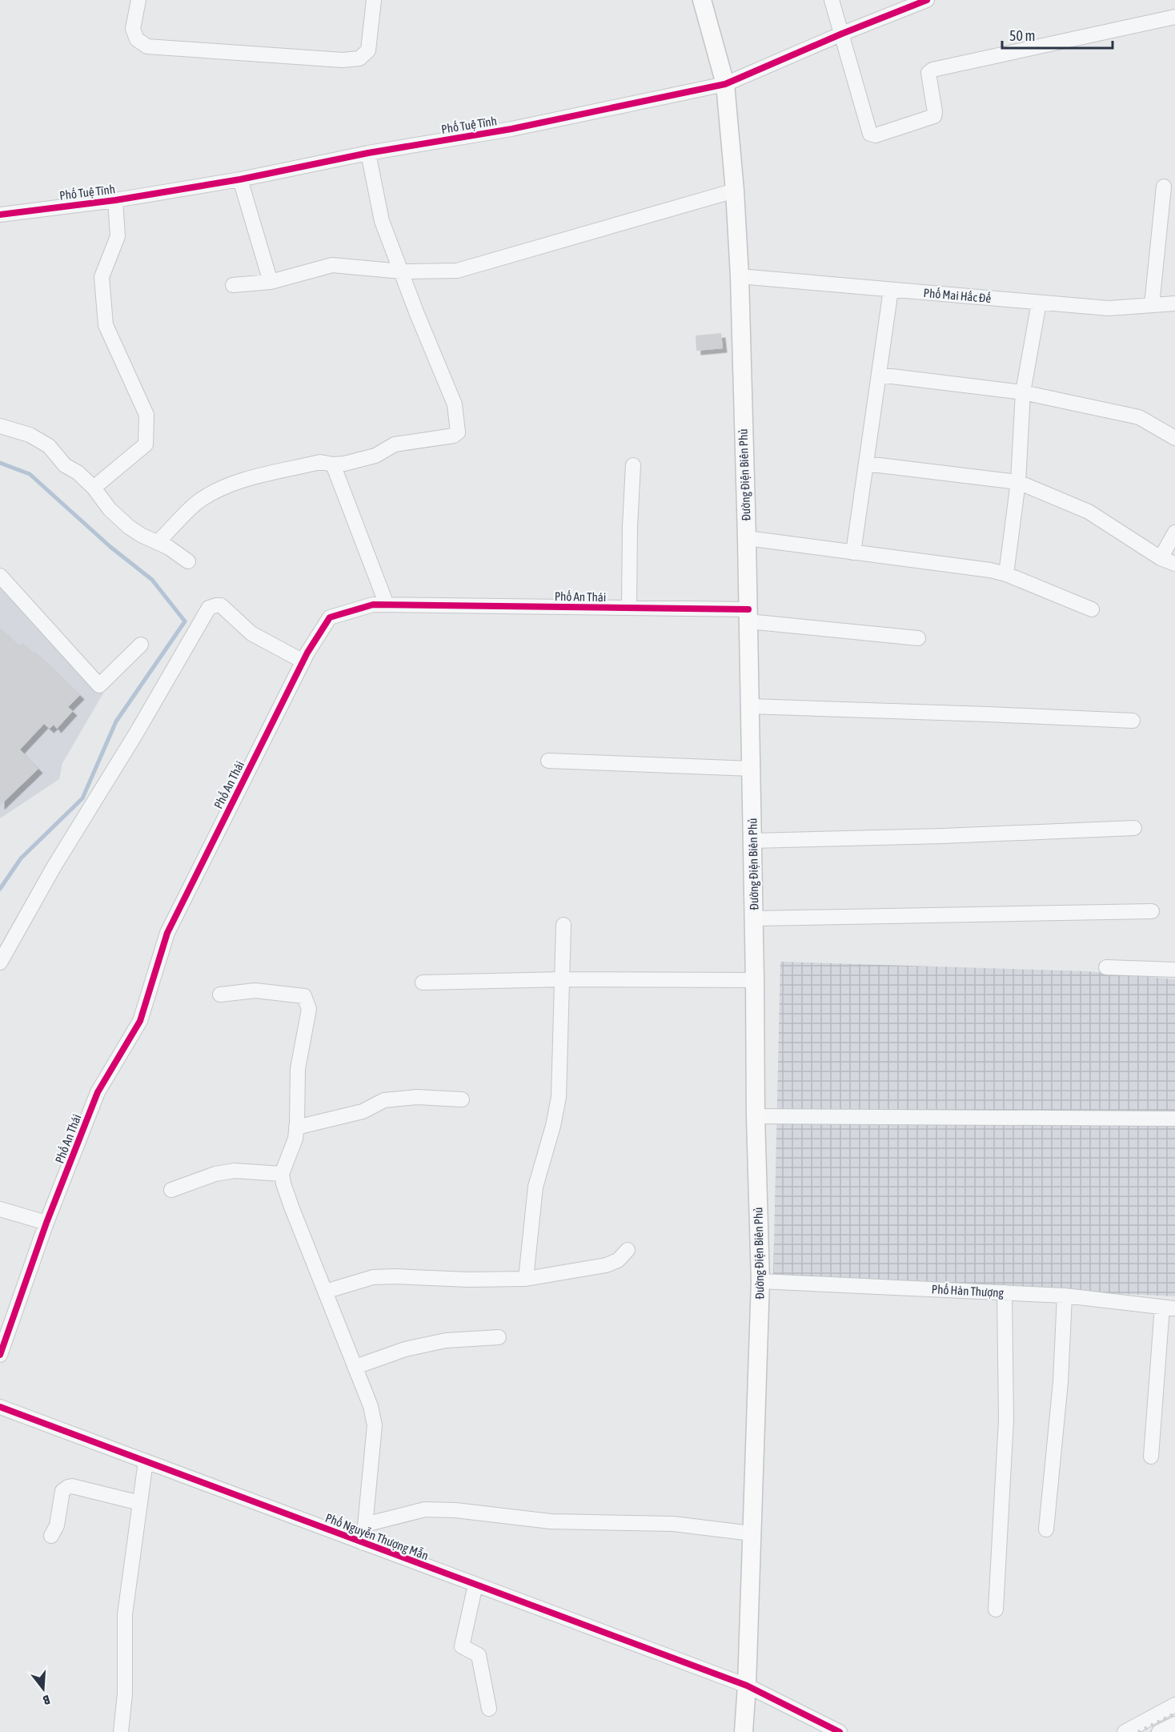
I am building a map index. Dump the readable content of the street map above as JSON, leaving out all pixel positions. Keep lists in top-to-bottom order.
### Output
{
  "streets": {
    "main road": ["Đường Điện Biên Phủ"],
    "street": [
      "Phố Tuệ Tĩnh",
      "Phố Mai Hắc Đế",
      "Phố An Thái",
      "Phố Hàn Thượng",
      "Phố Nguyễn Thượng Mẫn"
    ]
  },
  "crossings": [
    ["Phố Tuệ Tĩnh", "Đường Điện Biên Phủ"],
    ["Phố Mai Hắc Đế", "Đường Điện Biên Phủ"],
    ["Đường Điện Biên Phủ", "Phố An Thái"],
    ["Đường Điện Biên Phủ", "Phố Hàn Thượng"],
    ["Đường Điện Biên Phủ", "Phố Nguyễn Thượng Mẫn"]
  ],
  "scale_bar": "50 m",
  "north": "bottom"
}
